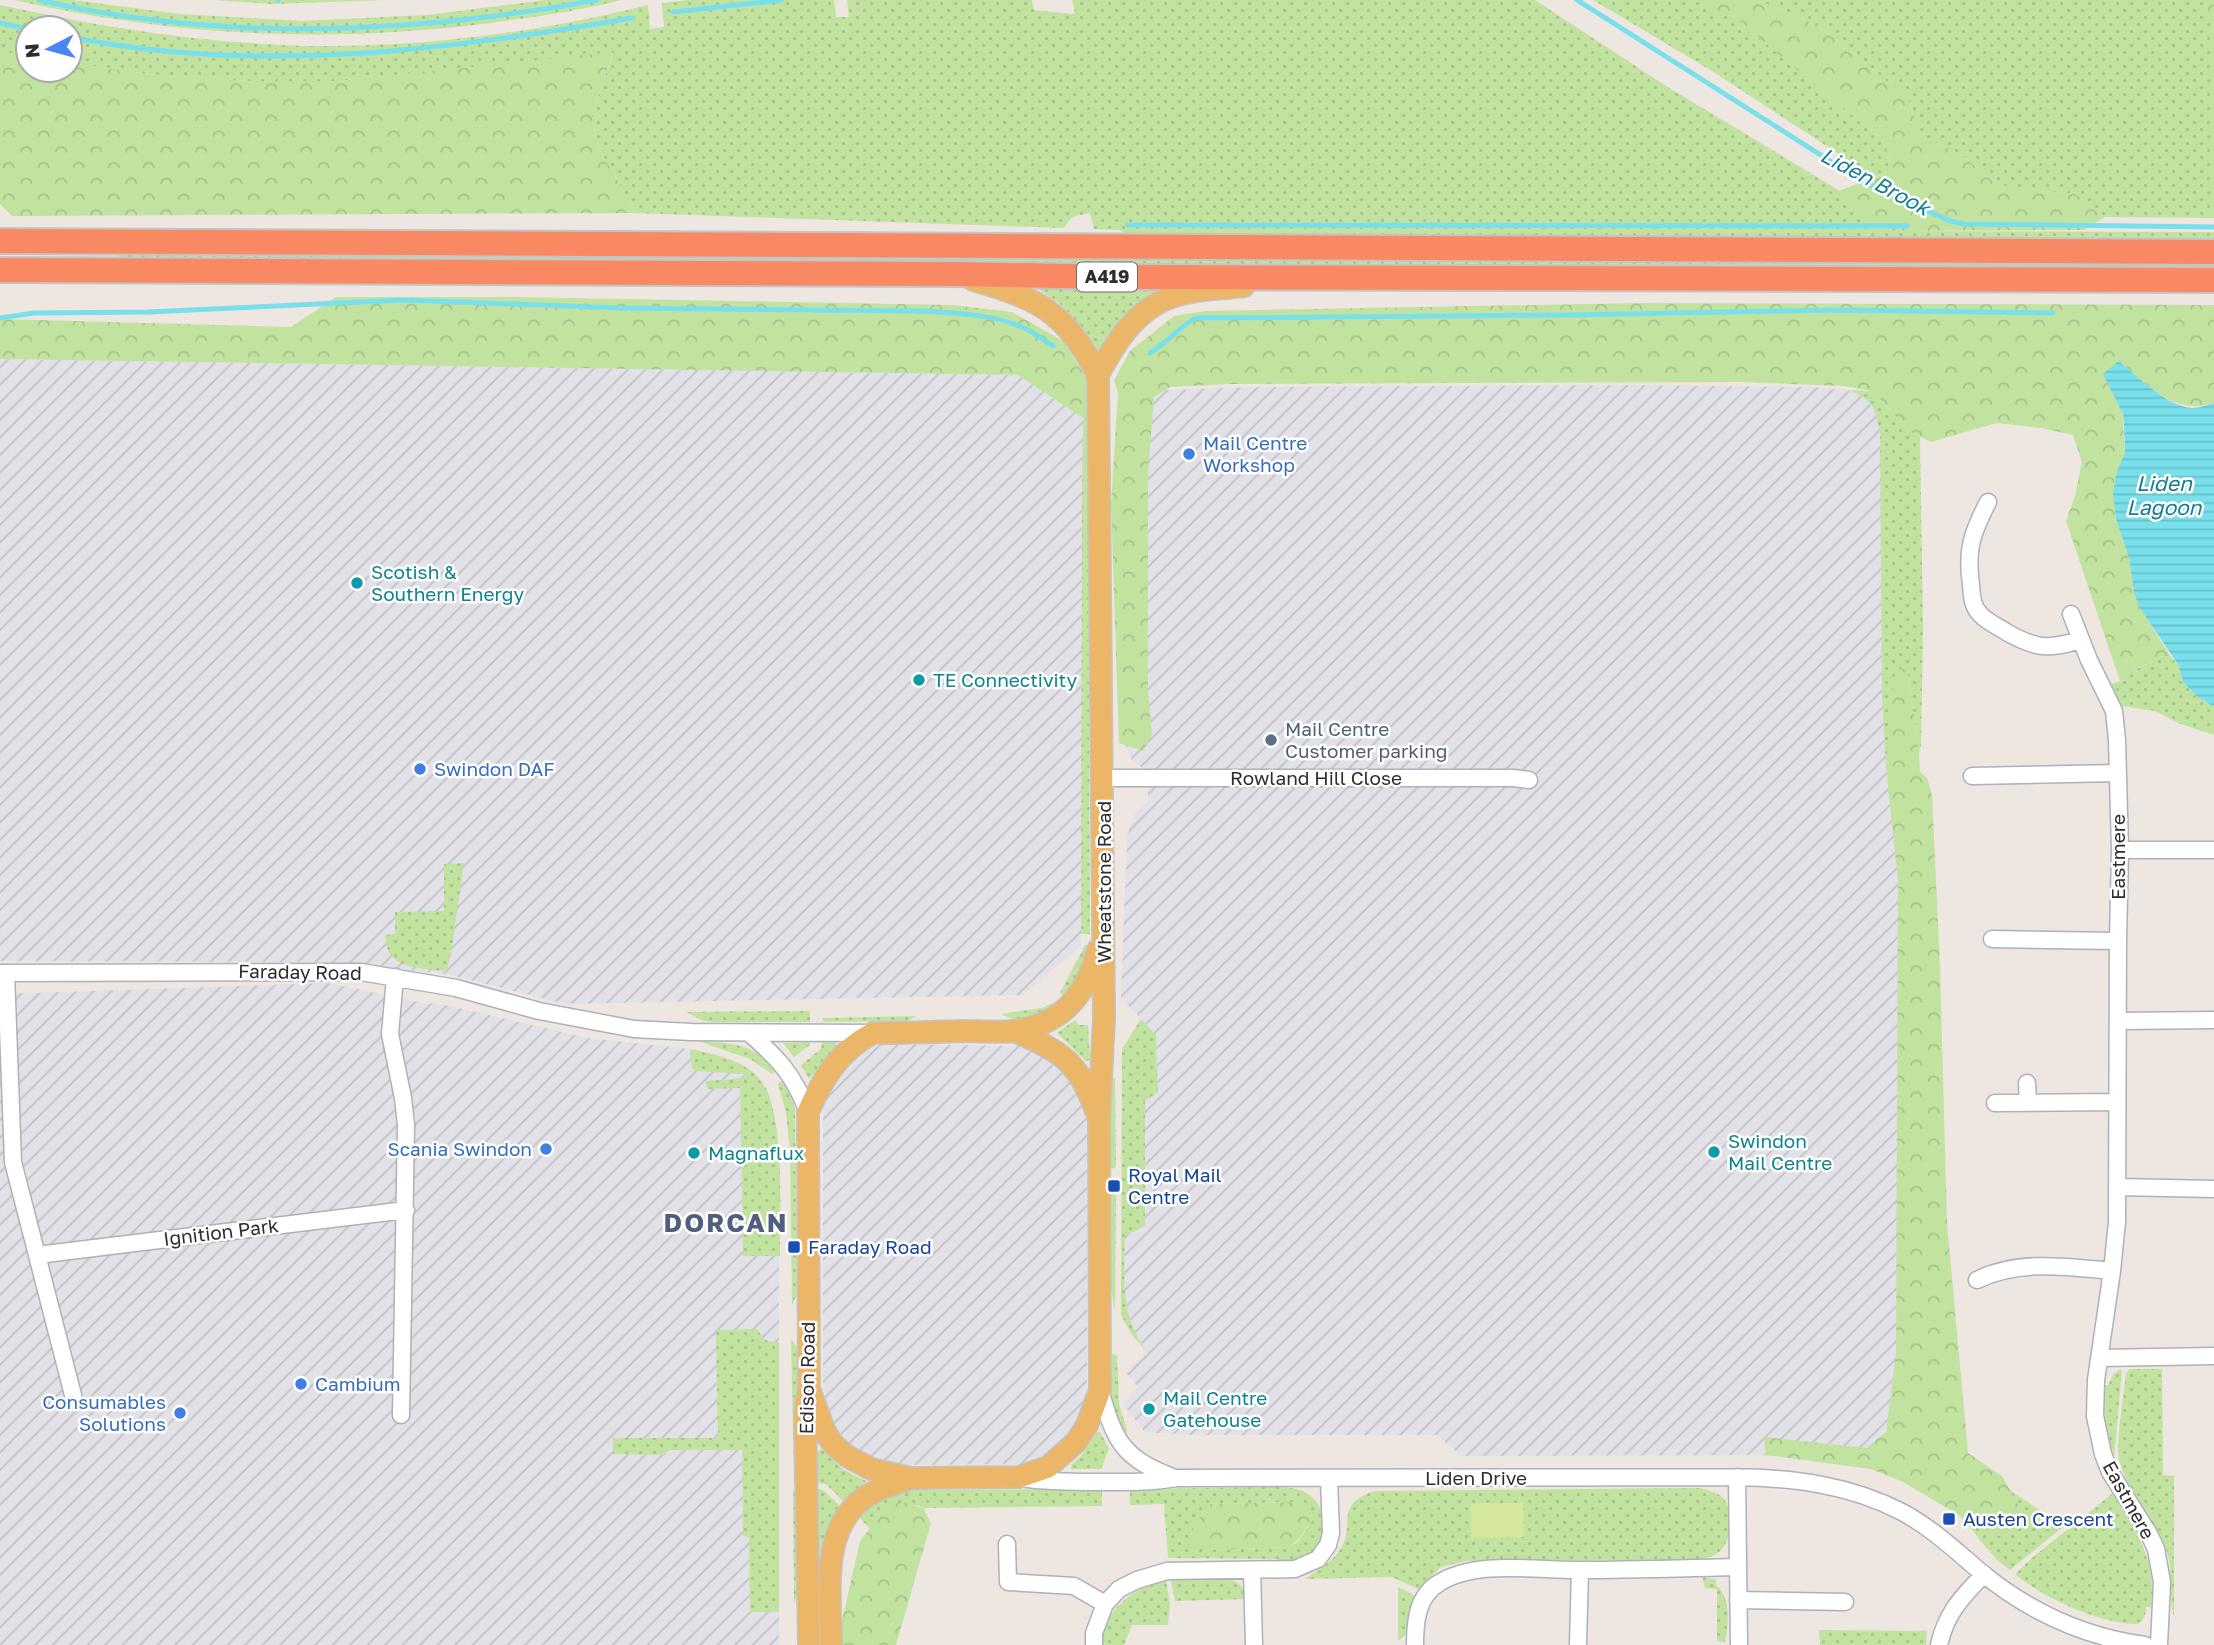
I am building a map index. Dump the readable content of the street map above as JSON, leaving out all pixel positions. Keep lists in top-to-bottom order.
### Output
{
  "streets": {
    "highway": ["A419"],
    "main road": [
      "Wheatstone Road",
      "Faraday Road",
      "Edison Road",
      "Liden Drive"
    ],
    "street": ["Rowland Hill Close", "Eastmere", "Ignition Park"]
  },
  "crossings": [
    ["Rowland Hill Close", "Wheatstone Road"],
    ["Wheatstone Road", "Faraday Road"],
    ["Wheatstone Road", "Liden Drive"],
    ["Faraday Road", "Edison Road"],
    ["Edison Road", "Liden Drive"]
  ],
  "districts": ["DORCAN"],
  "water": ["Liden Brook", "Liden Lagoon"],
  "places": {
    "other": [
      "Mail Centre Workshop",
      "Scotish & Southern Energy",
      "TE Connectivity",
      "Mail Centre Customer parking",
      "Swindon DAF",
      "Scania Swindon",
      "Swindon Mail Centre",
      "Magnaflux",
      "Cambium",
      "Mail Centre Gatehouse",
      "Consumables Solutions"
    ],
    "transit": ["Royal Mail Centre", "Faraday Road", "Austen Crescent"]
  },
  "north": "left"
}
